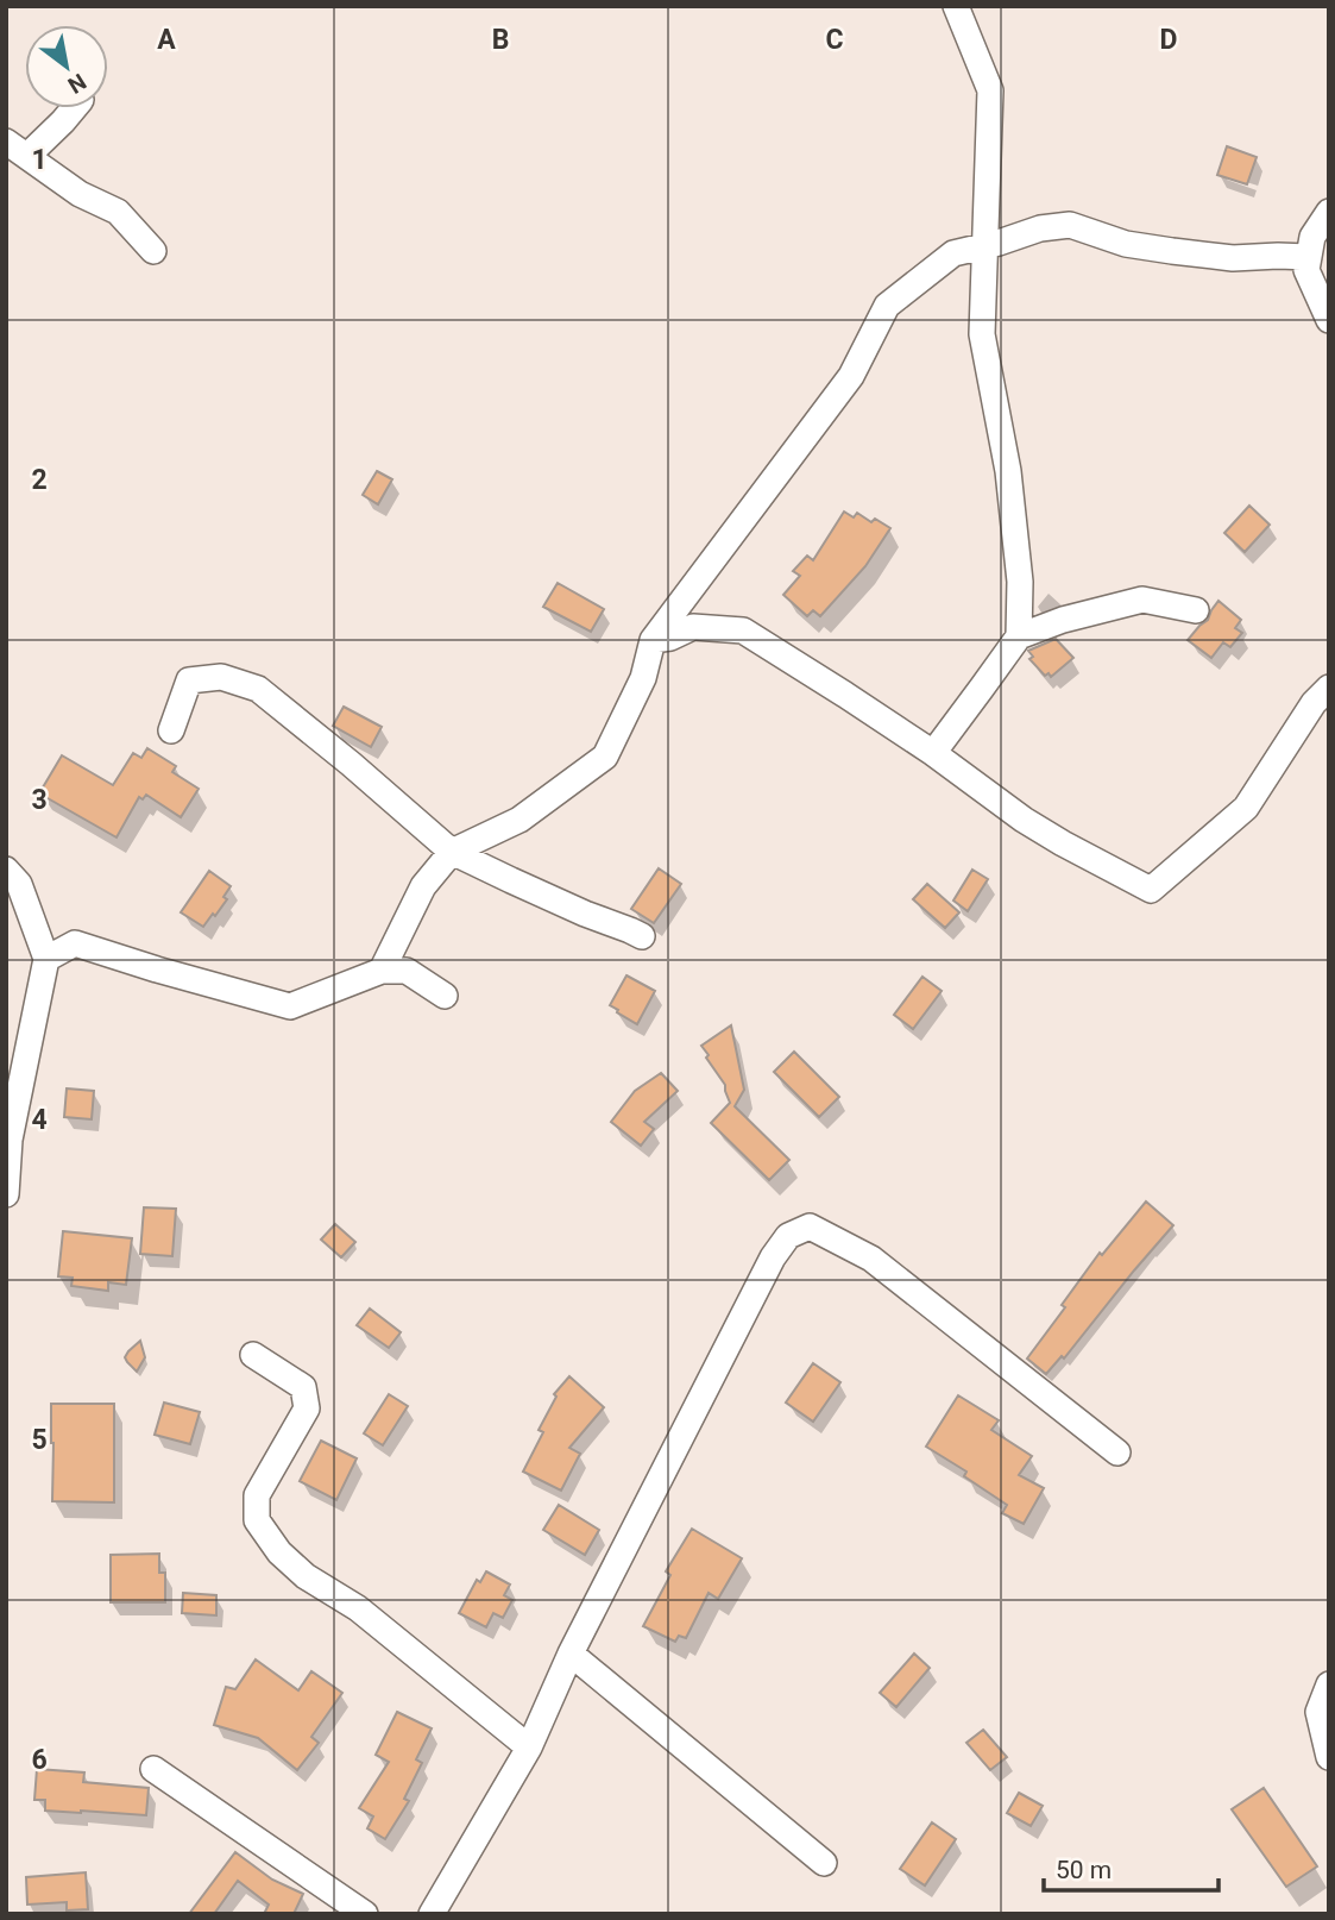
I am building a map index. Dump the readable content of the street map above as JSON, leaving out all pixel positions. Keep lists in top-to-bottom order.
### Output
{
  "scale_bar": "50 m",
  "north": "bottom right",
  "grid": {
    "columns": [
      "A",
      "B",
      "C",
      "D"
    ],
    "rows": [
      "1",
      "2",
      "3",
      "4",
      "5",
      "6"
    ]
  }
}
